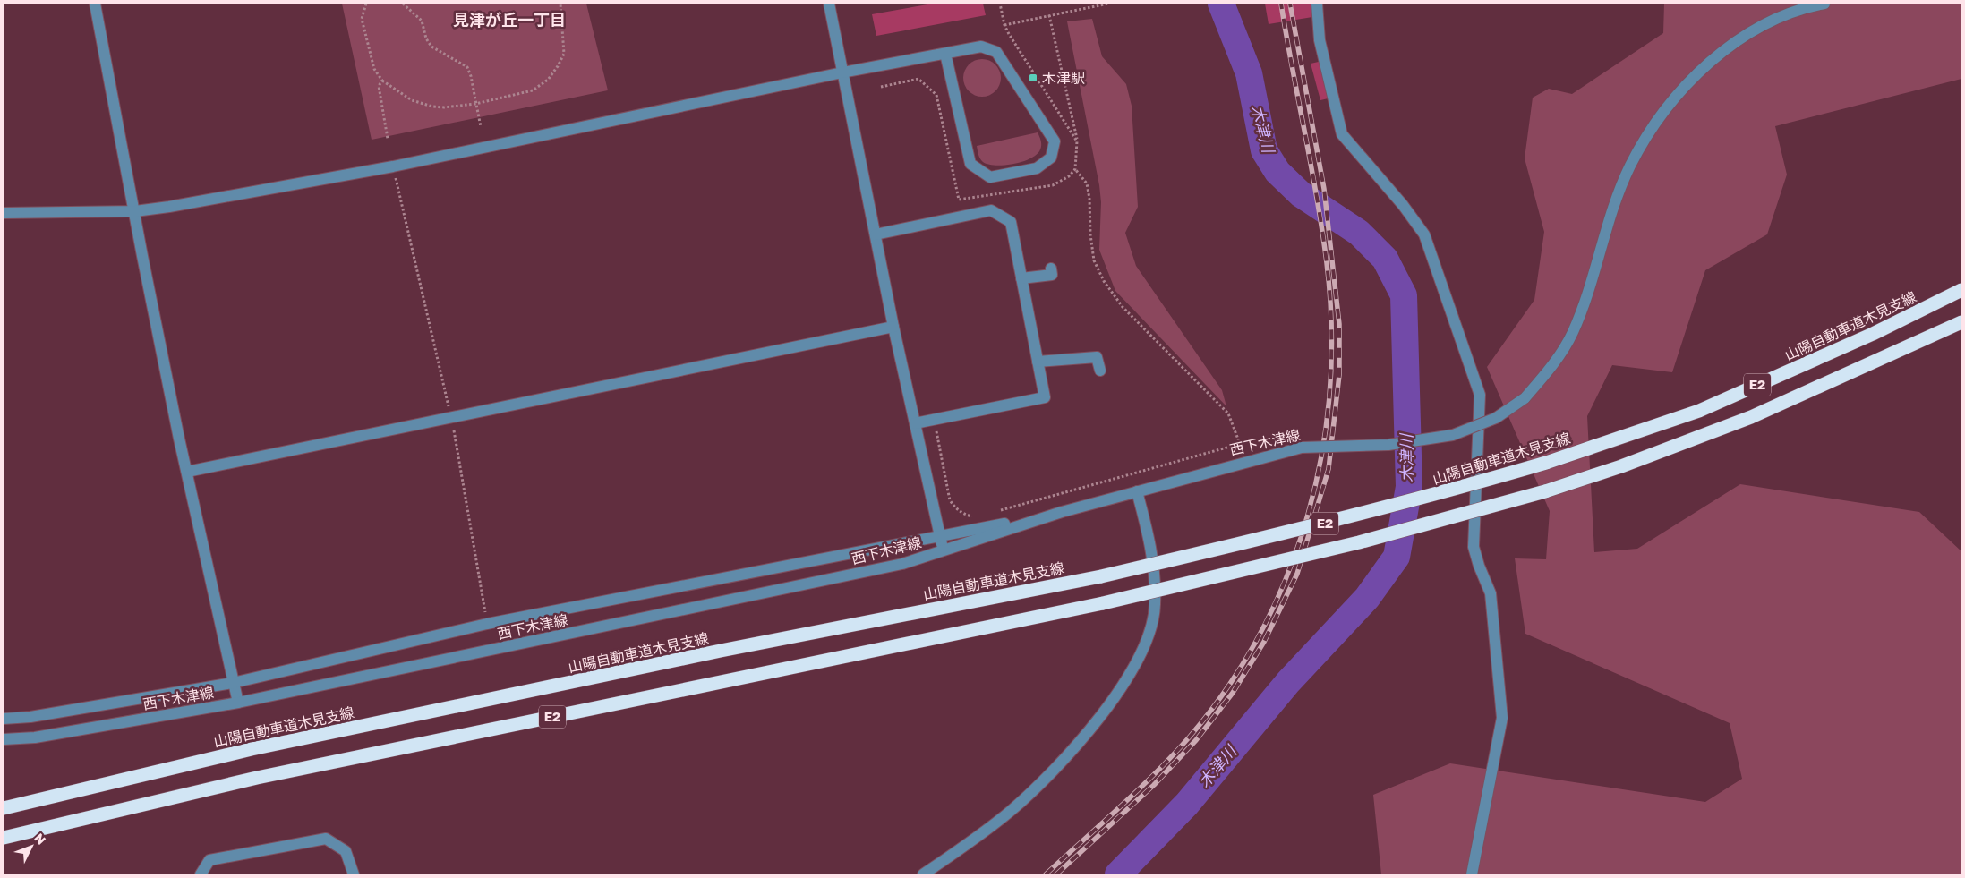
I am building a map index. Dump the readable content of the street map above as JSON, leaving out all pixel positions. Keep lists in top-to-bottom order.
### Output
{
  "streets": {
    "highway": ["山陽自動車道木見支線", "E2"],
    "street": ["西下木津線"]
  },
  "districts": ["見津が丘一丁目"],
  "water": ["木津川"],
  "places": {
    "transit": ["木津駅"]
  },
  "north": "top right"
}
